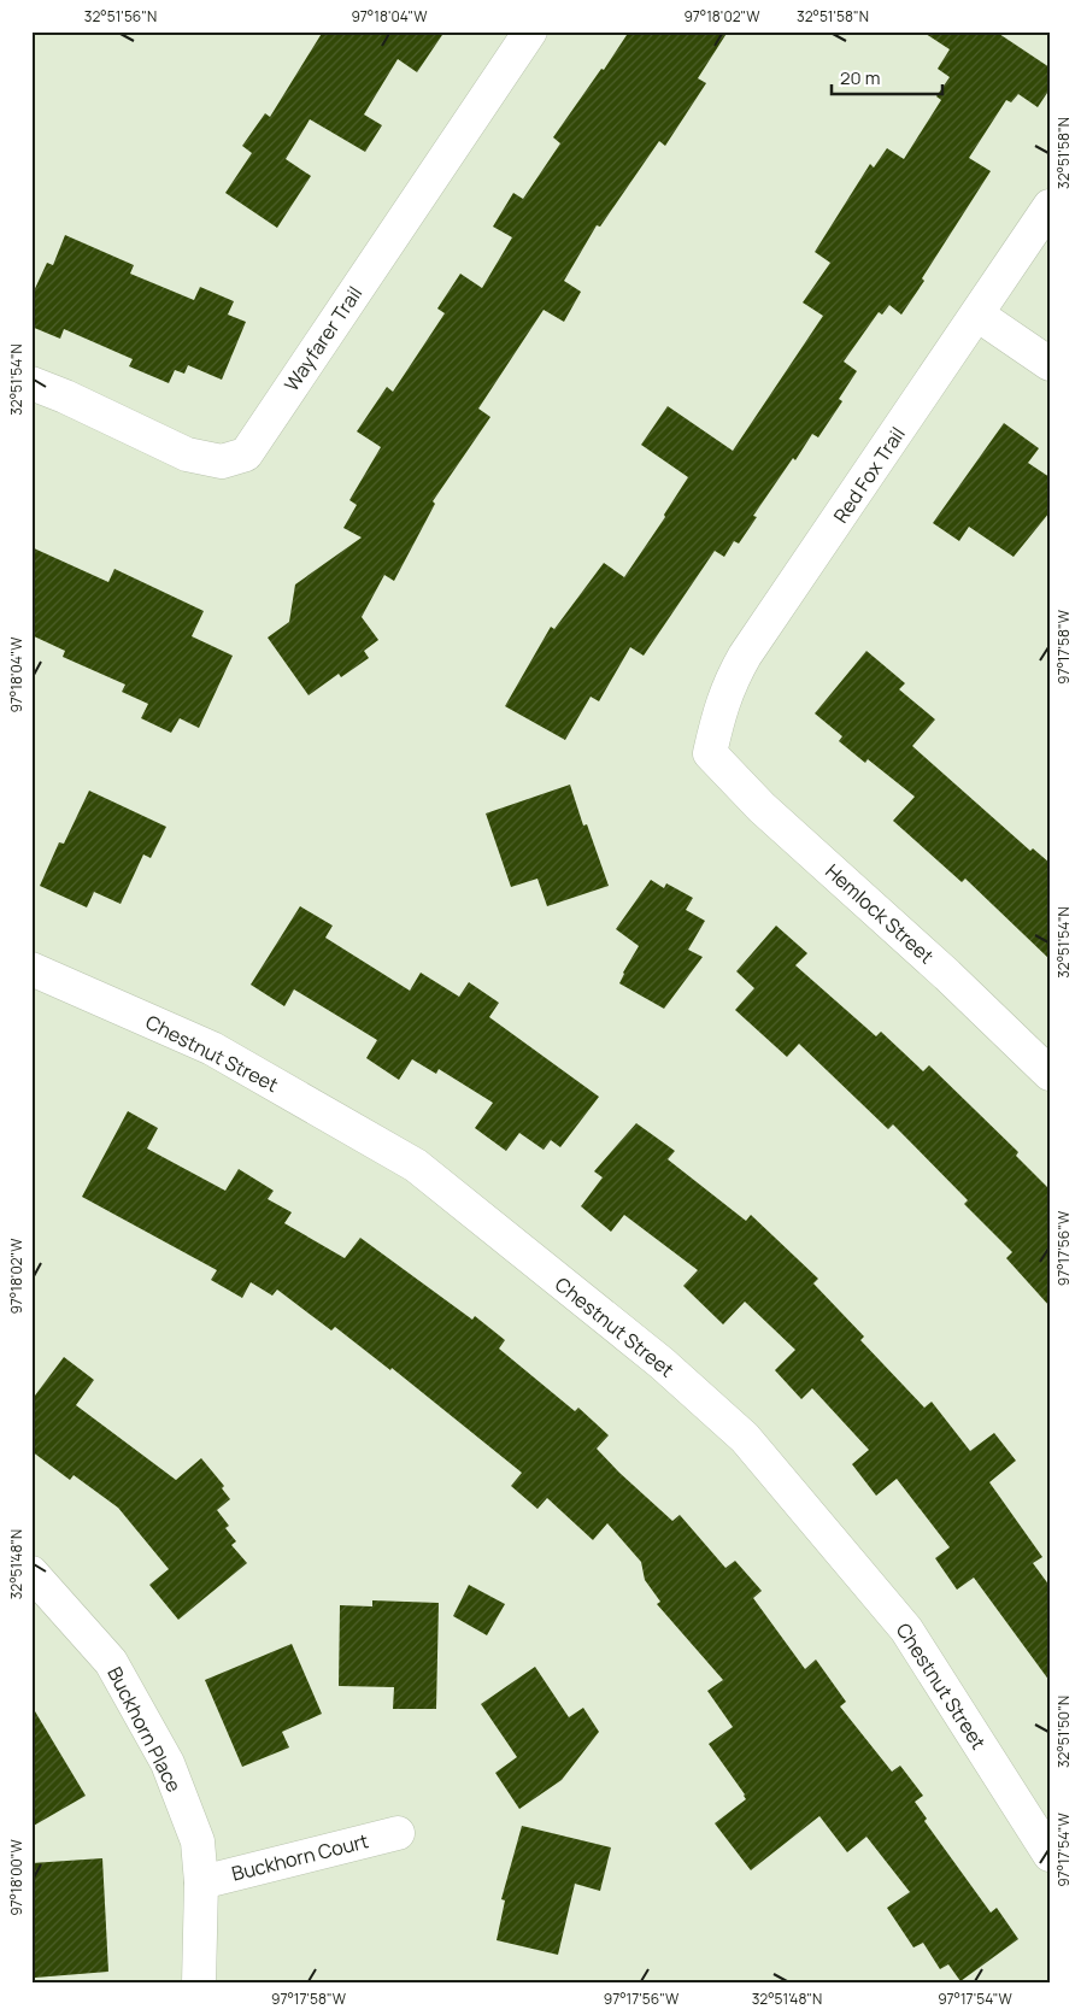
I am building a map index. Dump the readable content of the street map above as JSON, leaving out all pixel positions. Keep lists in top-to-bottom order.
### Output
{
  "streets": {
    "street": [
      "Wayfarer Trail",
      "Red Fox Trail",
      "Hemlock Street",
      "Chestnut Street",
      "Buckhorn Place",
      "Buckhorn Court"
    ]
  },
  "crossings": [
    ["Red Fox Trail", "Hemlock Street"],
    ["Buckhorn Place", "Buckhorn Court"]
  ],
  "scale_bar": "20 m",
  "coordinates": [
    "32°51'56\"N",
    "97°18'04\"W",
    "97°18'02\"W",
    "32°51'58\"N",
    "32°51'54\"N",
    "97°17'58\"W",
    "97°17'56\"W",
    "32°51'48\"N",
    "32°51'50\"N",
    "97°17'54\"W",
    "97°18'00\"W"
  ]
}
